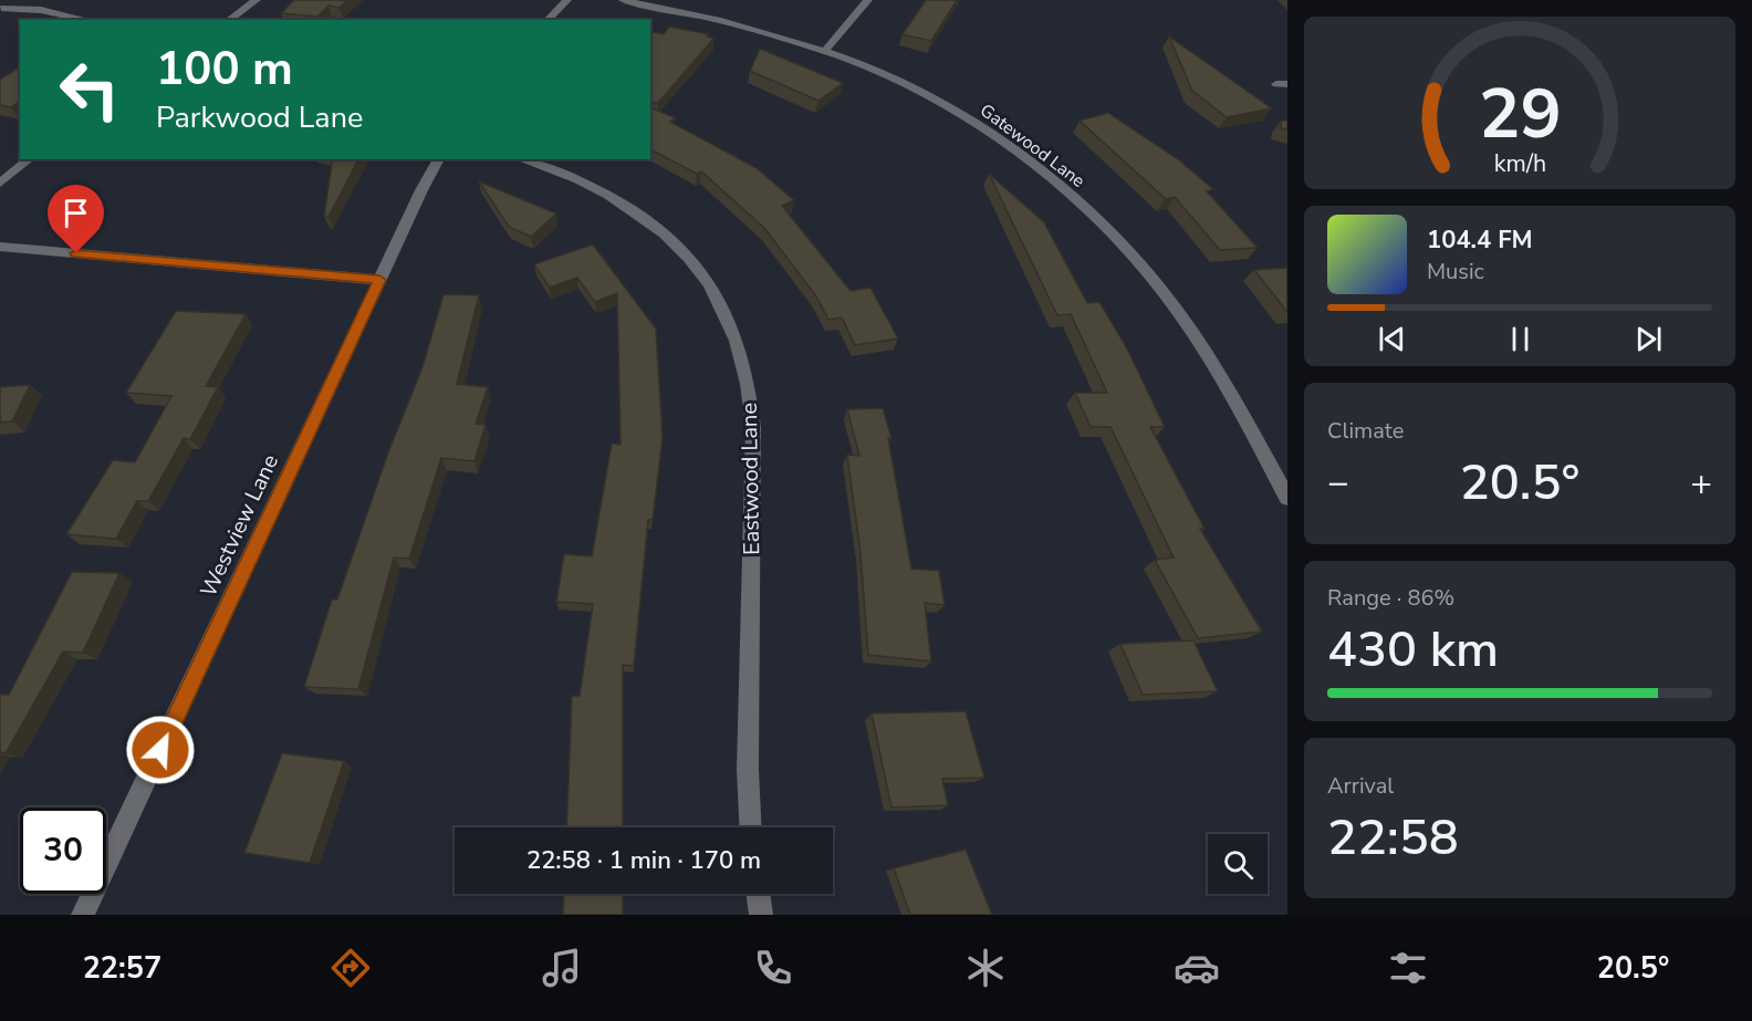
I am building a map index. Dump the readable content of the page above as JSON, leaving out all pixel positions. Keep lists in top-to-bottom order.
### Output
{
  "streets": {
    "street": ["Gatewood Lane", "Eastwood Lane", "Westview Lane"]
  },
  "page": {
    "turn": ["100 m", "Parkwood Lane"],
    "song": ["104.4 FM", "Music"],
    "tile": [
      "Climate",
      ["Range · 86%", "430 km"],
      ["Arrival", "22:58"]
    ],
    "heat": ["−", "20.5°", "+"],
    "limit": "30",
    "trip": "22:58 · 1 min · 170 m",
    "tabs": ["22:57", "20.5°"],
    "gauge": ["29", "km/h"]
  }
}
